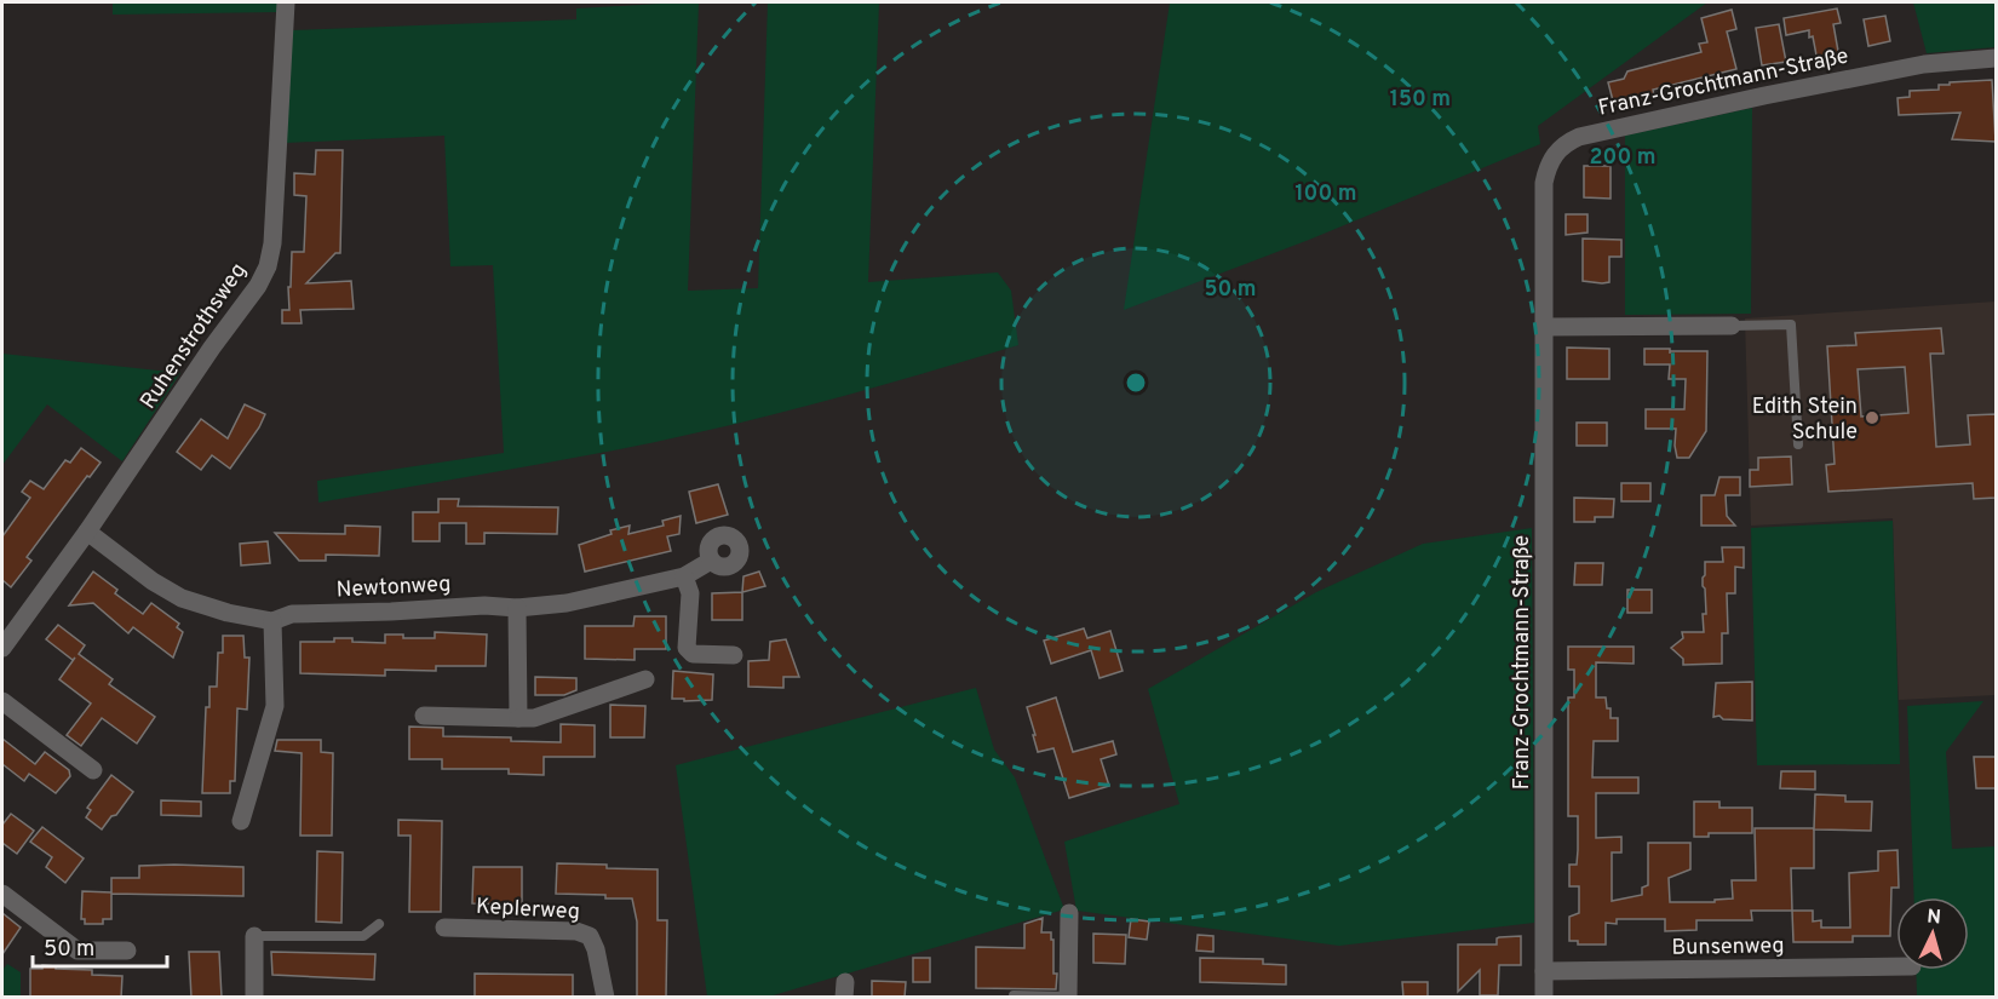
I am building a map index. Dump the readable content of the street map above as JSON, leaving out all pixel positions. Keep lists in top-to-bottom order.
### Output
{
  "streets": {
    "street": [
      "Franz-Grochtmann-Straße",
      "Ruhenstrothsweg",
      "Newtonweg",
      "Keplerweg",
      "Bunsenweg"
    ]
  },
  "crossings": [
    ["Franz-Grochtmann-Straße", "Bunsenweg"],
    ["Ruhenstrothsweg", "Newtonweg"]
  ],
  "places": ["Edith Stein Schule"],
  "scale_bar": "50 m",
  "north": "top",
  "rings": [
    "150 m",
    "200 m",
    "100 m",
    "50 m"
  ]
}
